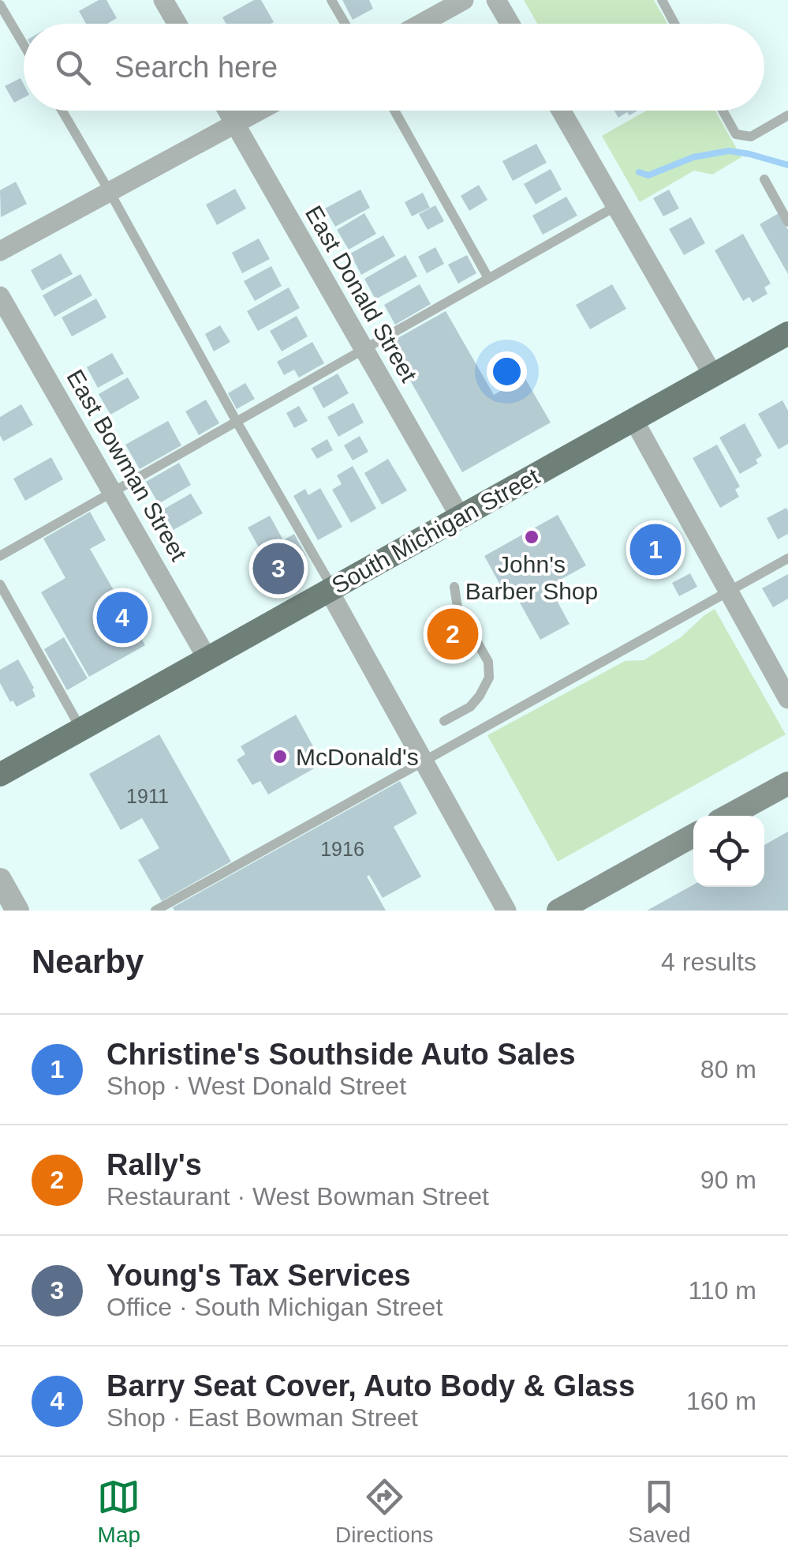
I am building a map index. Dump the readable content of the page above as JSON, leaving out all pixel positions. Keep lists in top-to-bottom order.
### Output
{
  "streets": {
    "main road": ["South Michigan Street"],
    "street": ["East Donald Street", "East Bowman Street"]
  },
  "crossings": [
    ["East Donald Street", "South Michigan Street"],
    ["East Bowman Street", "South Michigan Street"]
  ],
  "places": ["John's Barber Shop", "McDonald's"],
  "house_numbers": ["1911", "1916"],
  "page": {
    "search": "Search here",
    "pins": [
      "1",
      "3",
      "4",
      "2"
    ],
    "heading": ["Nearby", "4 results"],
    "list": [
      {
        "mark": "1",
        "name": "Christine's Southside Auto Sales",
        "note": "Shop · West Donald Street",
        "value": "80 m"
      },
      {
        "mark": "2",
        "name": "Rally's",
        "note": "Restaurant · West Bowman Street",
        "value": "90 m"
      },
      {
        "mark": "3",
        "name": "Young's Tax Services",
        "note": "Office · South Michigan Street",
        "value": "110 m"
      },
      {
        "mark": "4",
        "name": "Barry Seat Cover, Auto Body & Glass",
        "note": "Shop · East Bowman Street",
        "value": "160 m"
      }
    ],
    "nav": ["Map", "Directions", "Saved"]
  }
}
